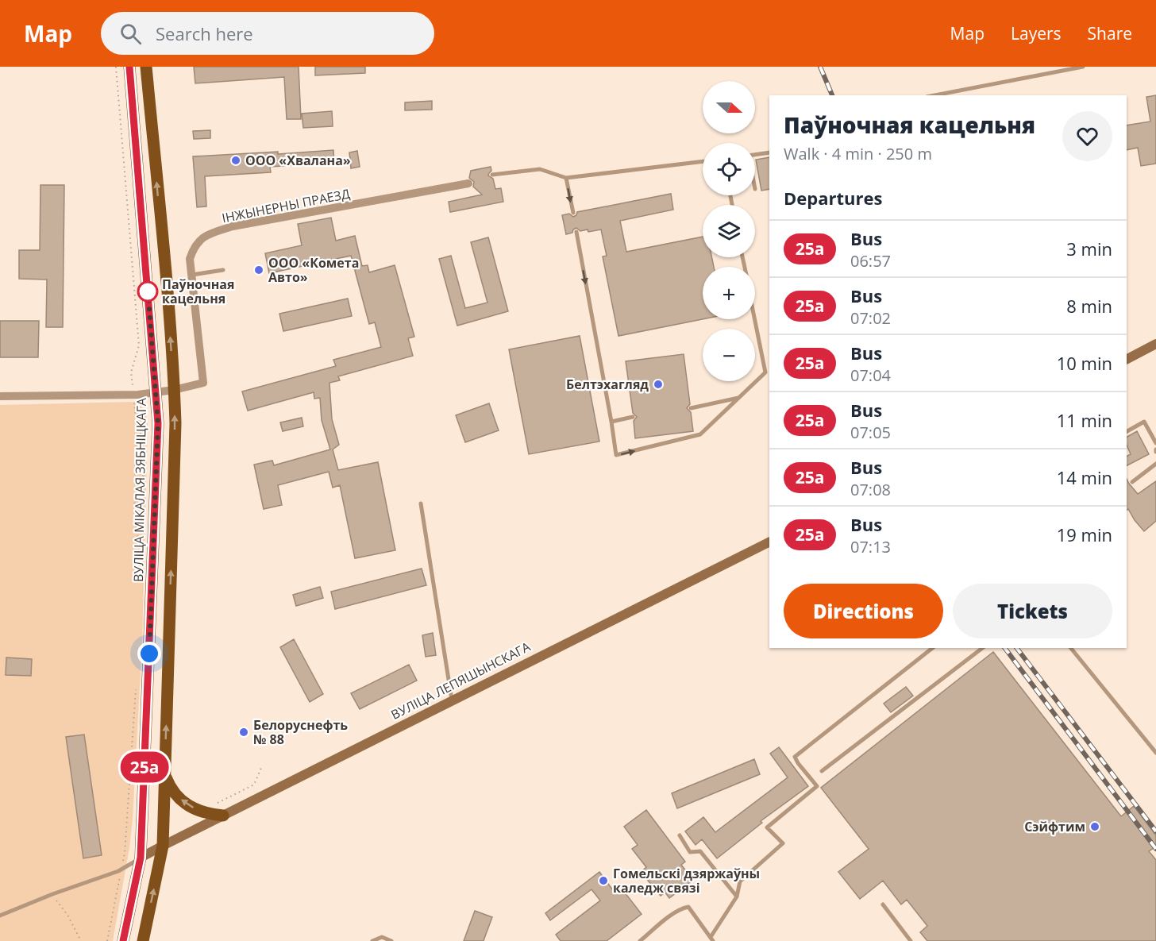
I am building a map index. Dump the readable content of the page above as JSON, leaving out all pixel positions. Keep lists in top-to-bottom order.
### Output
{
  "streets": {
    "main road": ["ВУЛІЦА МІКАЛАЯ ЗЯБНІЦКАГА", "ВУЛІЦА ЛЕПЯШЫНСКАГА"],
    "street": ["ІНЖЫНЕРНЫ ПРАЕЗД"]
  },
  "crossings": [
    ["ВУЛІЦА МІКАЛАЯ ЗЯБНІЦКАГА", "ВУЛІЦА ЛЕПЯШЫНСКАГА"]
  ],
  "places": [
    "ООО «Хвалана»",
    "ООО «Комета Авто»",
    "Паўночная кацельня",
    "Белтэхагляд",
    "Белоруснефть № 88",
    "Сэйфтим",
    "Гомельскі дзяржаўны каледж связі"
  ],
  "lines": ["bus line 25а"],
  "north": "right",
  "page": {
    "header": "Map",
    "search": "Search here",
    "nav": ["Map", "Layers", "Share"],
    "on_map": "25а",
    "map_buttons": ["+", "−"],
    "heading": [
      ["Паўночная кацельня", "Walk · 4 min · 250 m"],
      "Departures"
    ],
    "list": [
      {
        "mark": "25а",
        "name": "Bus",
        "note": "06:57",
        "value": "3 min"
      },
      {
        "mark": "25а",
        "name": "Bus",
        "note": "07:02",
        "value": "8 min"
      },
      {
        "mark": "25а",
        "name": "Bus",
        "note": "07:04",
        "value": "10 min"
      },
      {
        "mark": "25а",
        "name": "Bus",
        "note": "07:05",
        "value": "11 min"
      },
      {
        "mark": "25а",
        "name": "Bus",
        "note": "07:08",
        "value": "14 min"
      },
      {
        "mark": "25а",
        "name": "Bus",
        "note": "07:13",
        "value": "19 min"
      }
    ],
    "buttons": ["Directions", "Tickets"]
  }
}
